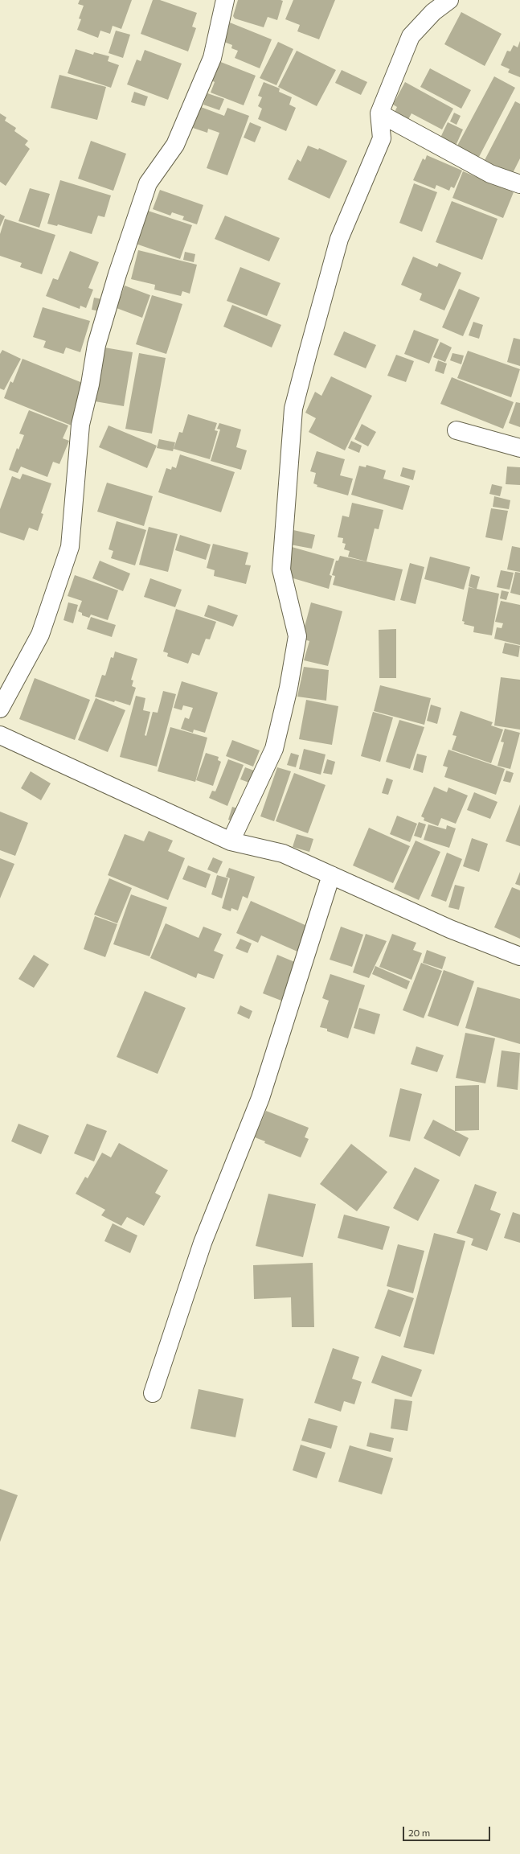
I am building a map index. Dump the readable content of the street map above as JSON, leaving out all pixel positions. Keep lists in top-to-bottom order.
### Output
{
  "scale_bar": "20 m"
}
